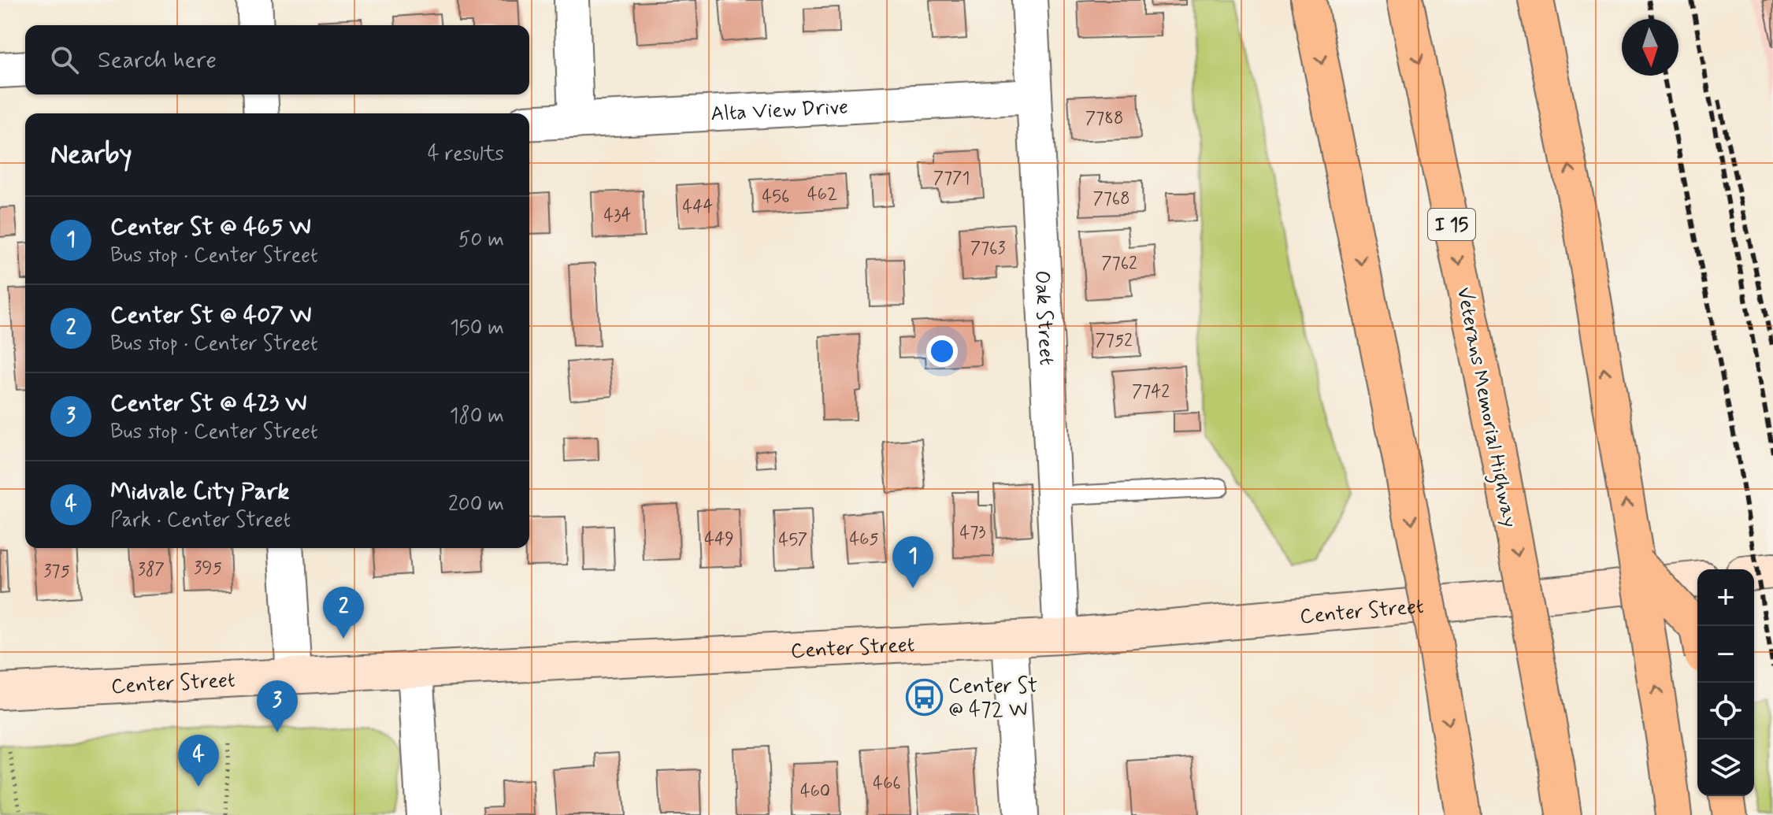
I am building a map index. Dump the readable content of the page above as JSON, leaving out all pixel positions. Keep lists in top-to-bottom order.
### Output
{
  "streets": {
    "highway": ["I 15", "Veterans Memorial Highway"],
    "main road": ["Center Street"],
    "street": ["Alta View Drive", "Oak Street"]
  },
  "crossings": [
    ["Alta View Drive", "Oak Street"],
    ["Oak Street", "Center Street"]
  ],
  "places": {
    "bus stop": ["Center St @ 472 W"]
  },
  "house_numbers": [
    "7788",
    "7771",
    "462",
    "456",
    "7768",
    "444",
    "434",
    "7763",
    "7762",
    "7752",
    "7742",
    "473",
    "449",
    "465",
    "457",
    "395",
    "387",
    "375",
    "466",
    "460"
  ],
  "north": "bottom",
  "page": {
    "search": "Search here",
    "heading": ["Nearby", "4 results"],
    "list": [
      {
        "mark": "1",
        "name": "Center St @ 465 W",
        "note": "Bus stop · Center Street",
        "value": "50 m"
      },
      {
        "mark": "2",
        "name": "Center St @ 407 W",
        "note": "Bus stop · Center Street",
        "value": "150 m"
      },
      {
        "mark": "3",
        "name": "Center St @ 423 W",
        "note": "Bus stop · Center Street",
        "value": "180 m"
      },
      {
        "mark": "4",
        "name": "Midvale City Park",
        "note": "Park · Center Street",
        "value": "200 m"
      }
    ],
    "pins": [
      "1",
      "2",
      "3",
      "4"
    ],
    "map_buttons": ["+", "−"]
  }
}
